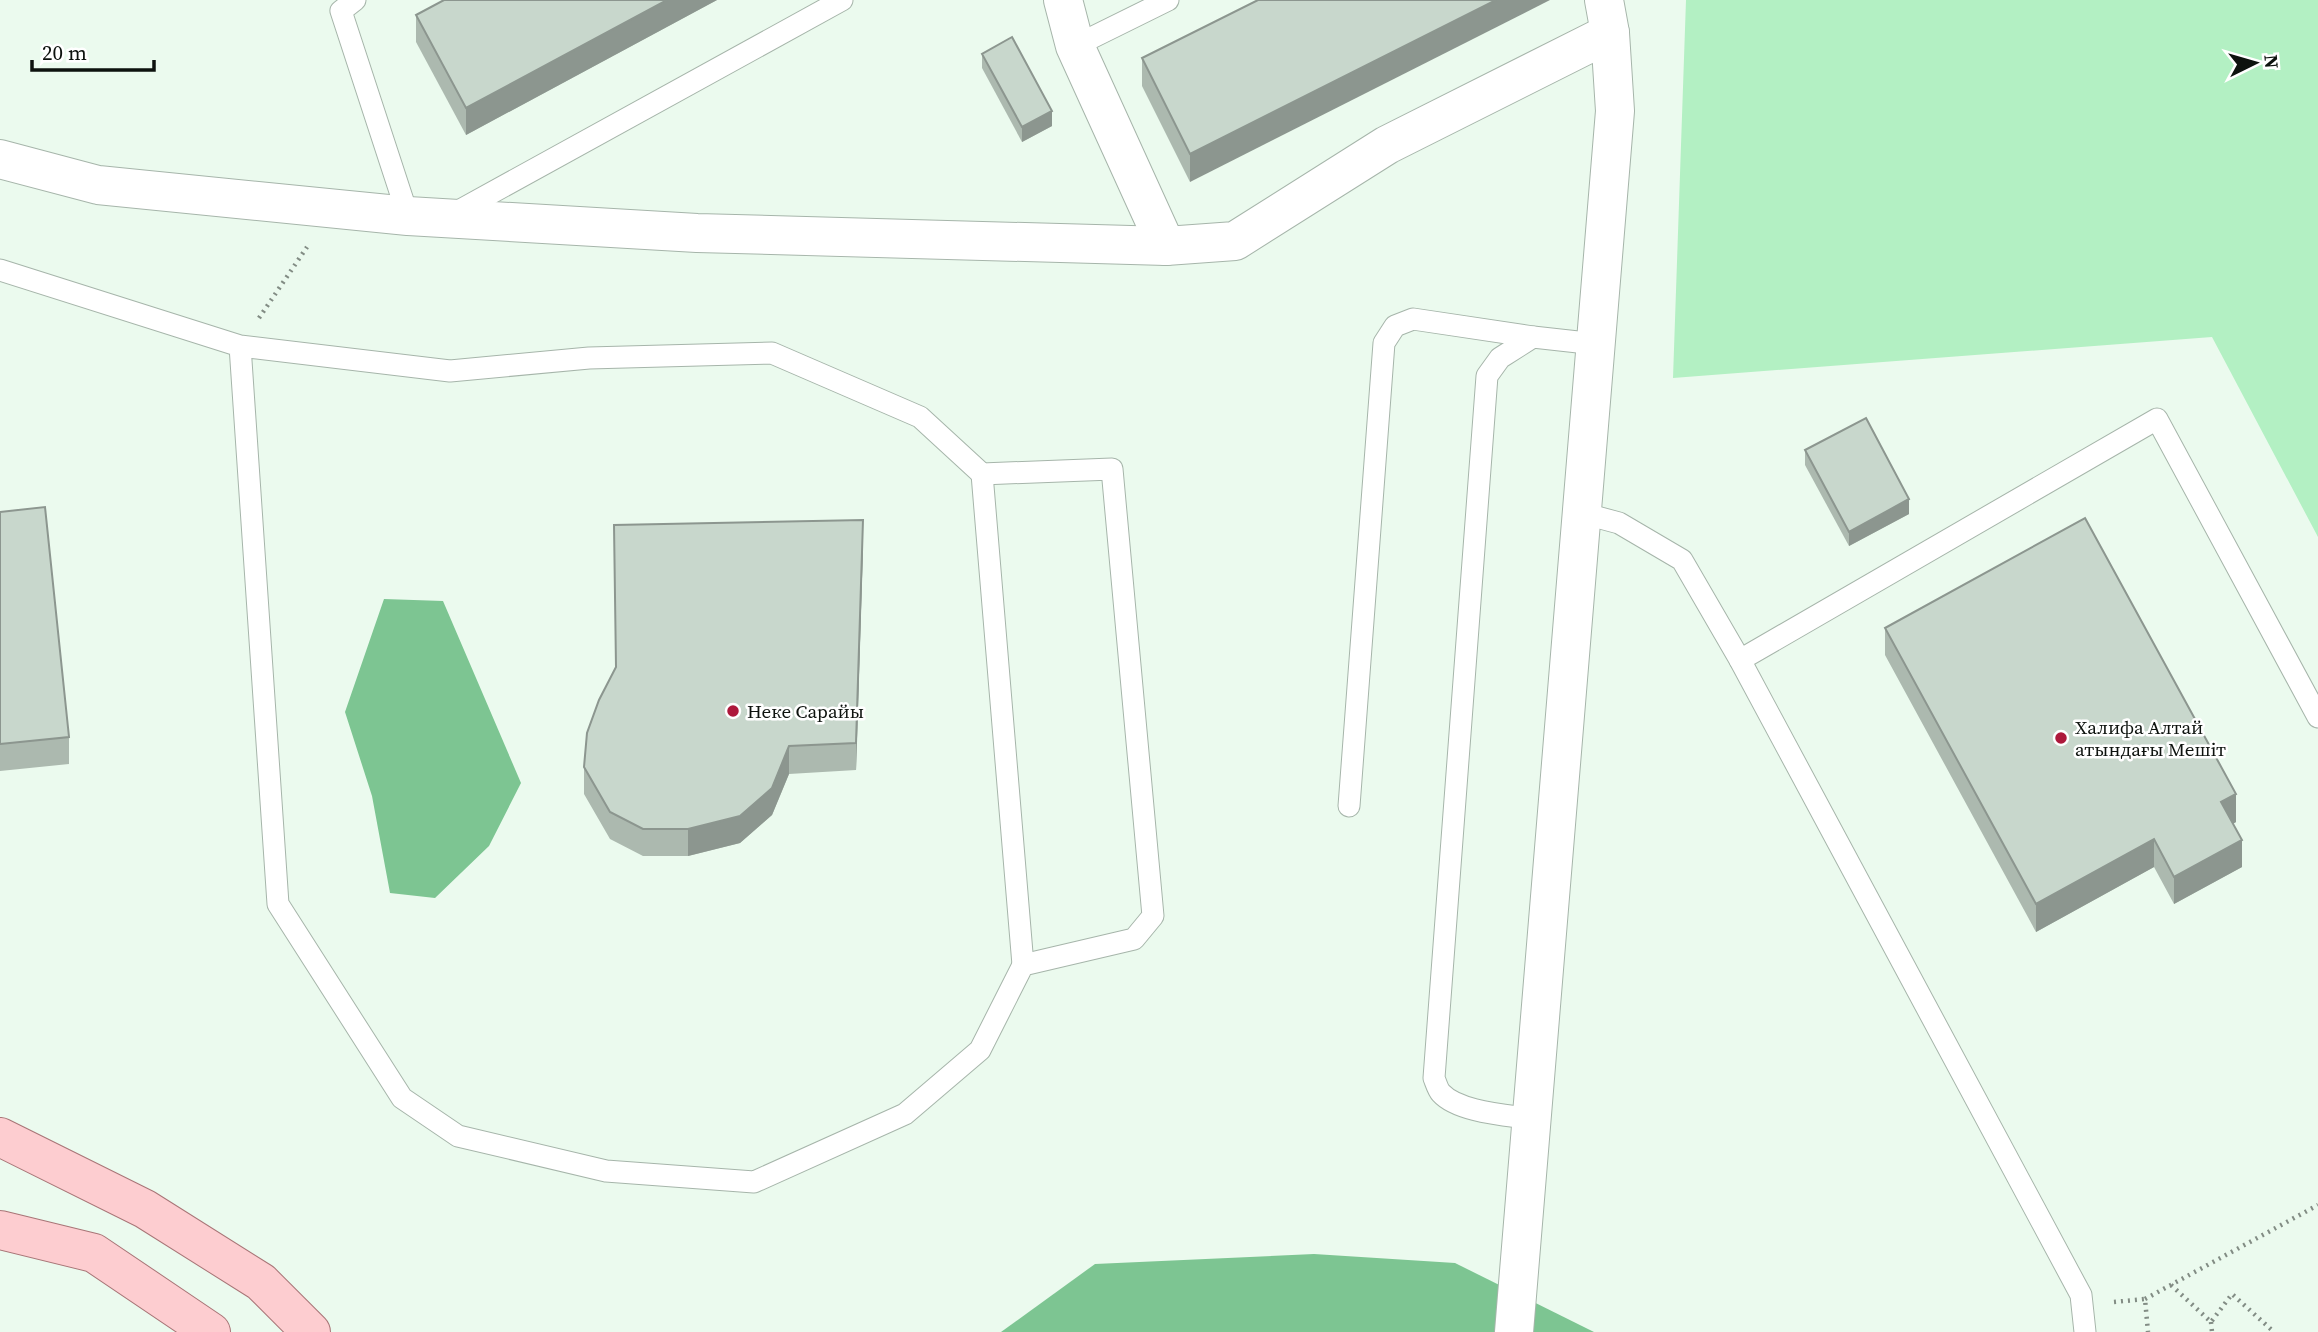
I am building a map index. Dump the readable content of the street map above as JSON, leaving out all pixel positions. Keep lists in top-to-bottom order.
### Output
{
  "places": ["Неке Сарайы", "Халифа Алтай атындағы Мешіт"],
  "scale_bar": "20 m",
  "north": "right"
}
